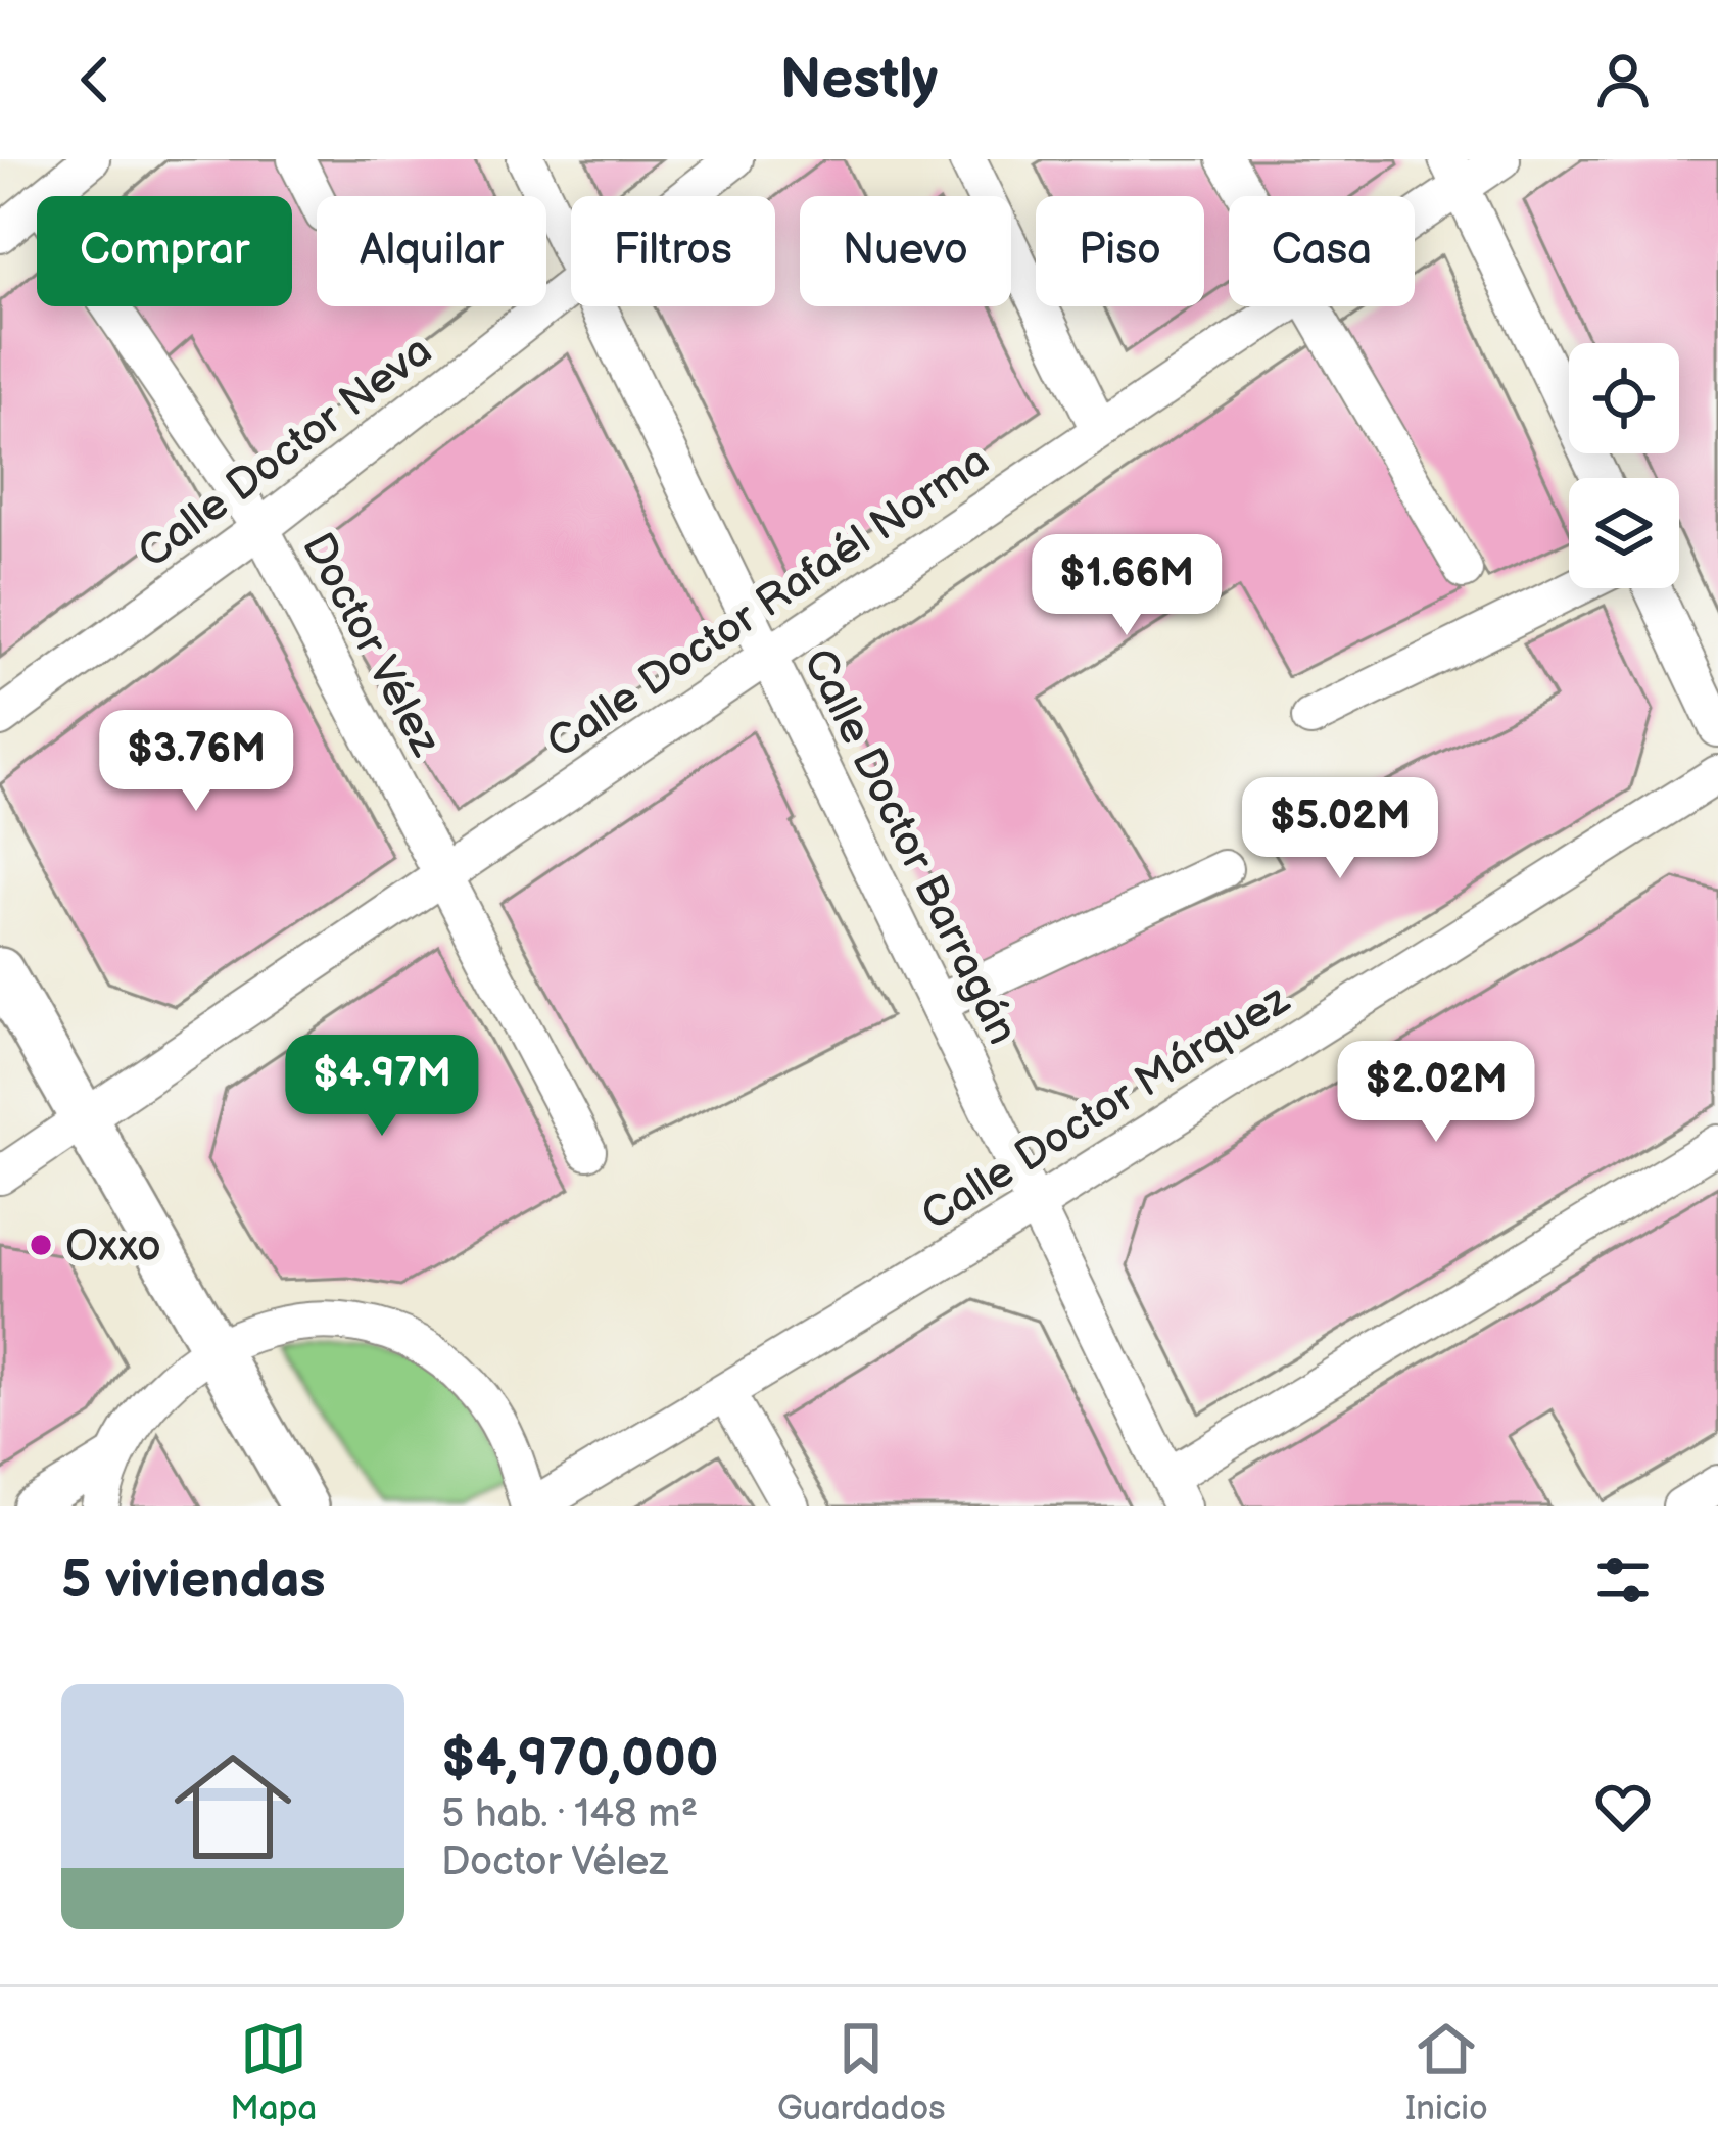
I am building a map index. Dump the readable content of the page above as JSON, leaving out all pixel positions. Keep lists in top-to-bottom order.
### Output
{
  "streets": {
    "street": [
      "Calle Doctor Neva",
      "Calle Doctor Rafaél Norma",
      "Doctor Vélez",
      "Calle Doctor Barragán",
      "Calle Doctor Márquez"
    ]
  },
  "crossings": [
    ["Calle Doctor Neva", "Doctor Vélez"],
    ["Calle Doctor Rafaél Norma", "Doctor Vélez"],
    ["Calle Doctor Rafaél Norma", "Calle Doctor Barragán"],
    ["Calle Doctor Barragán", "Calle Doctor Márquez"]
  ],
  "places": ["Oxxo"],
  "page": {
    "header": "Nestly",
    "chip": [
      "Comprar",
      "Alquilar",
      "Filtros",
      "Nuevo",
      "Piso",
      "Casa"
    ],
    "price": [
      "$1.66M",
      "$3.76M",
      "$5.02M",
      "$4.97M",
      "$2.02M"
    ],
    "heading": "5 viviendas",
    "list": [
      {
        "name": "$4,970,000",
        "note": "5 hab. · 148 m² · Doctor Vélez"
      }
    ],
    "tabs": ["Mapa", "Guardados", "Inicio"]
  }
}
